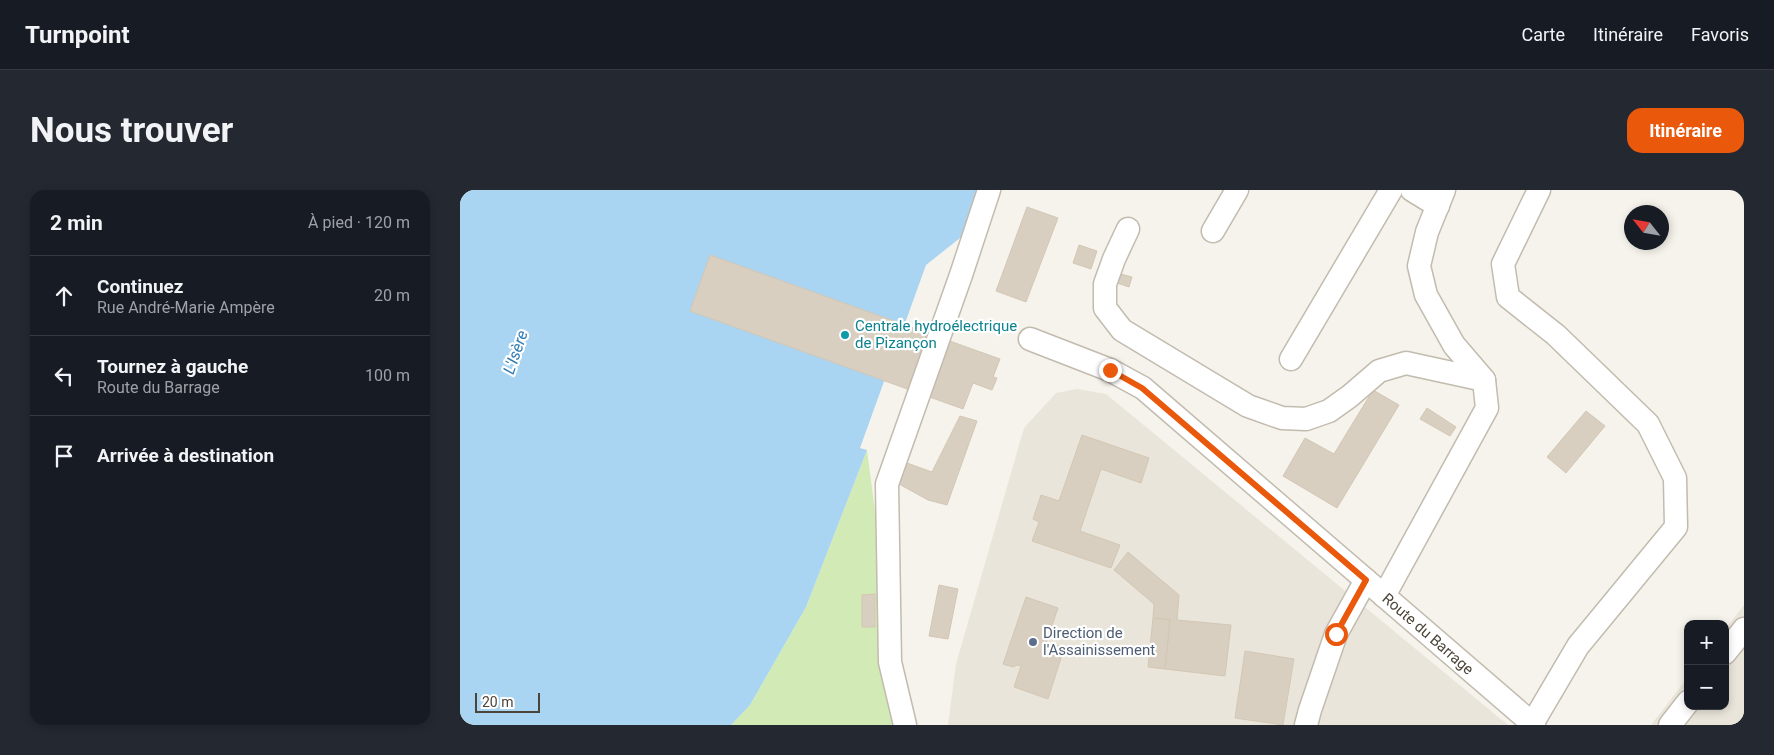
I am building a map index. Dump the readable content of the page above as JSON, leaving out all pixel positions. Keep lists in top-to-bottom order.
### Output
{
  "streets": {
    "street": ["Route du Barrage"]
  },
  "water": ["L'Isère"],
  "places": ["Centrale hydroélectrique de Pizançon", "Direction de l'Assainissement"],
  "scale_bar": "20 m",
  "north": "top left",
  "page": {
    "header": "Turnpoint",
    "nav": ["Carte", "Itinéraire", "Favoris"],
    "buttons": "Itinéraire",
    "title": "Nous trouver",
    "heading": ["2 min", "À pied · 120 m"],
    "list": [
      ["Continuez", "Rue André-Marie Ampère", "20 m"],
      ["Tournez à gauche", "Route du Barrage", "100 m"],
      "Arrivée à destination"
    ],
    "map_buttons": ["+", "−"],
    "scale": "20 m"
  }
}
